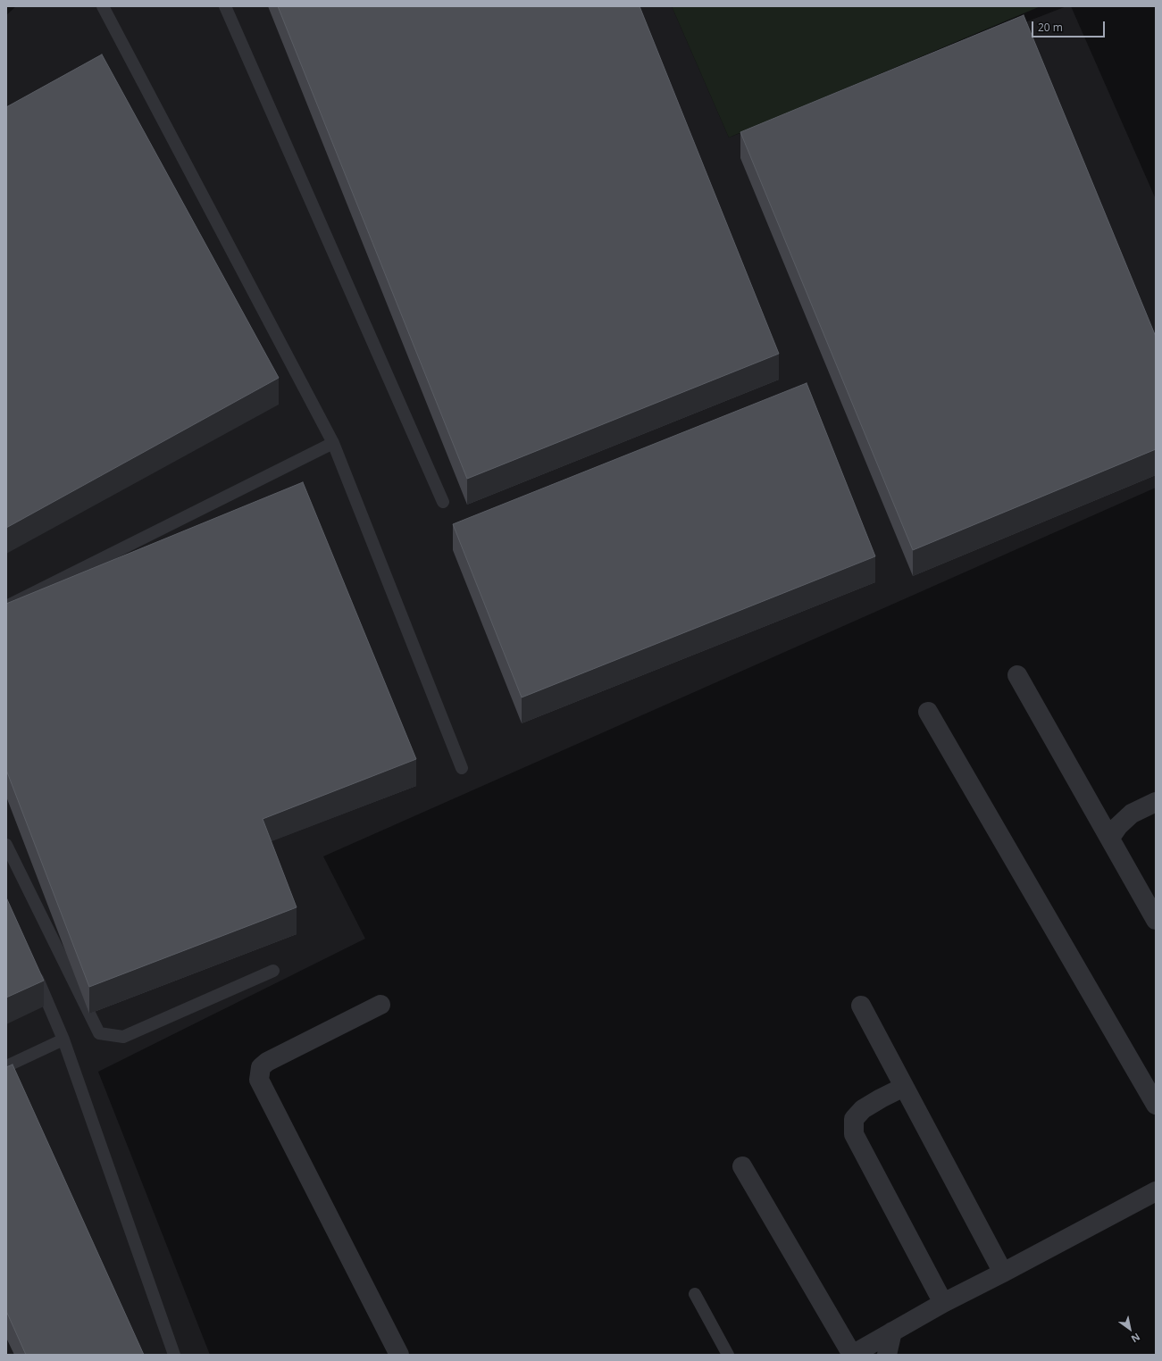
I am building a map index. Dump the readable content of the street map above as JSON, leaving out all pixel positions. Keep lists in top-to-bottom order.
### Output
{
  "scale_bar": "20 m",
  "north": "bottom right"
}
